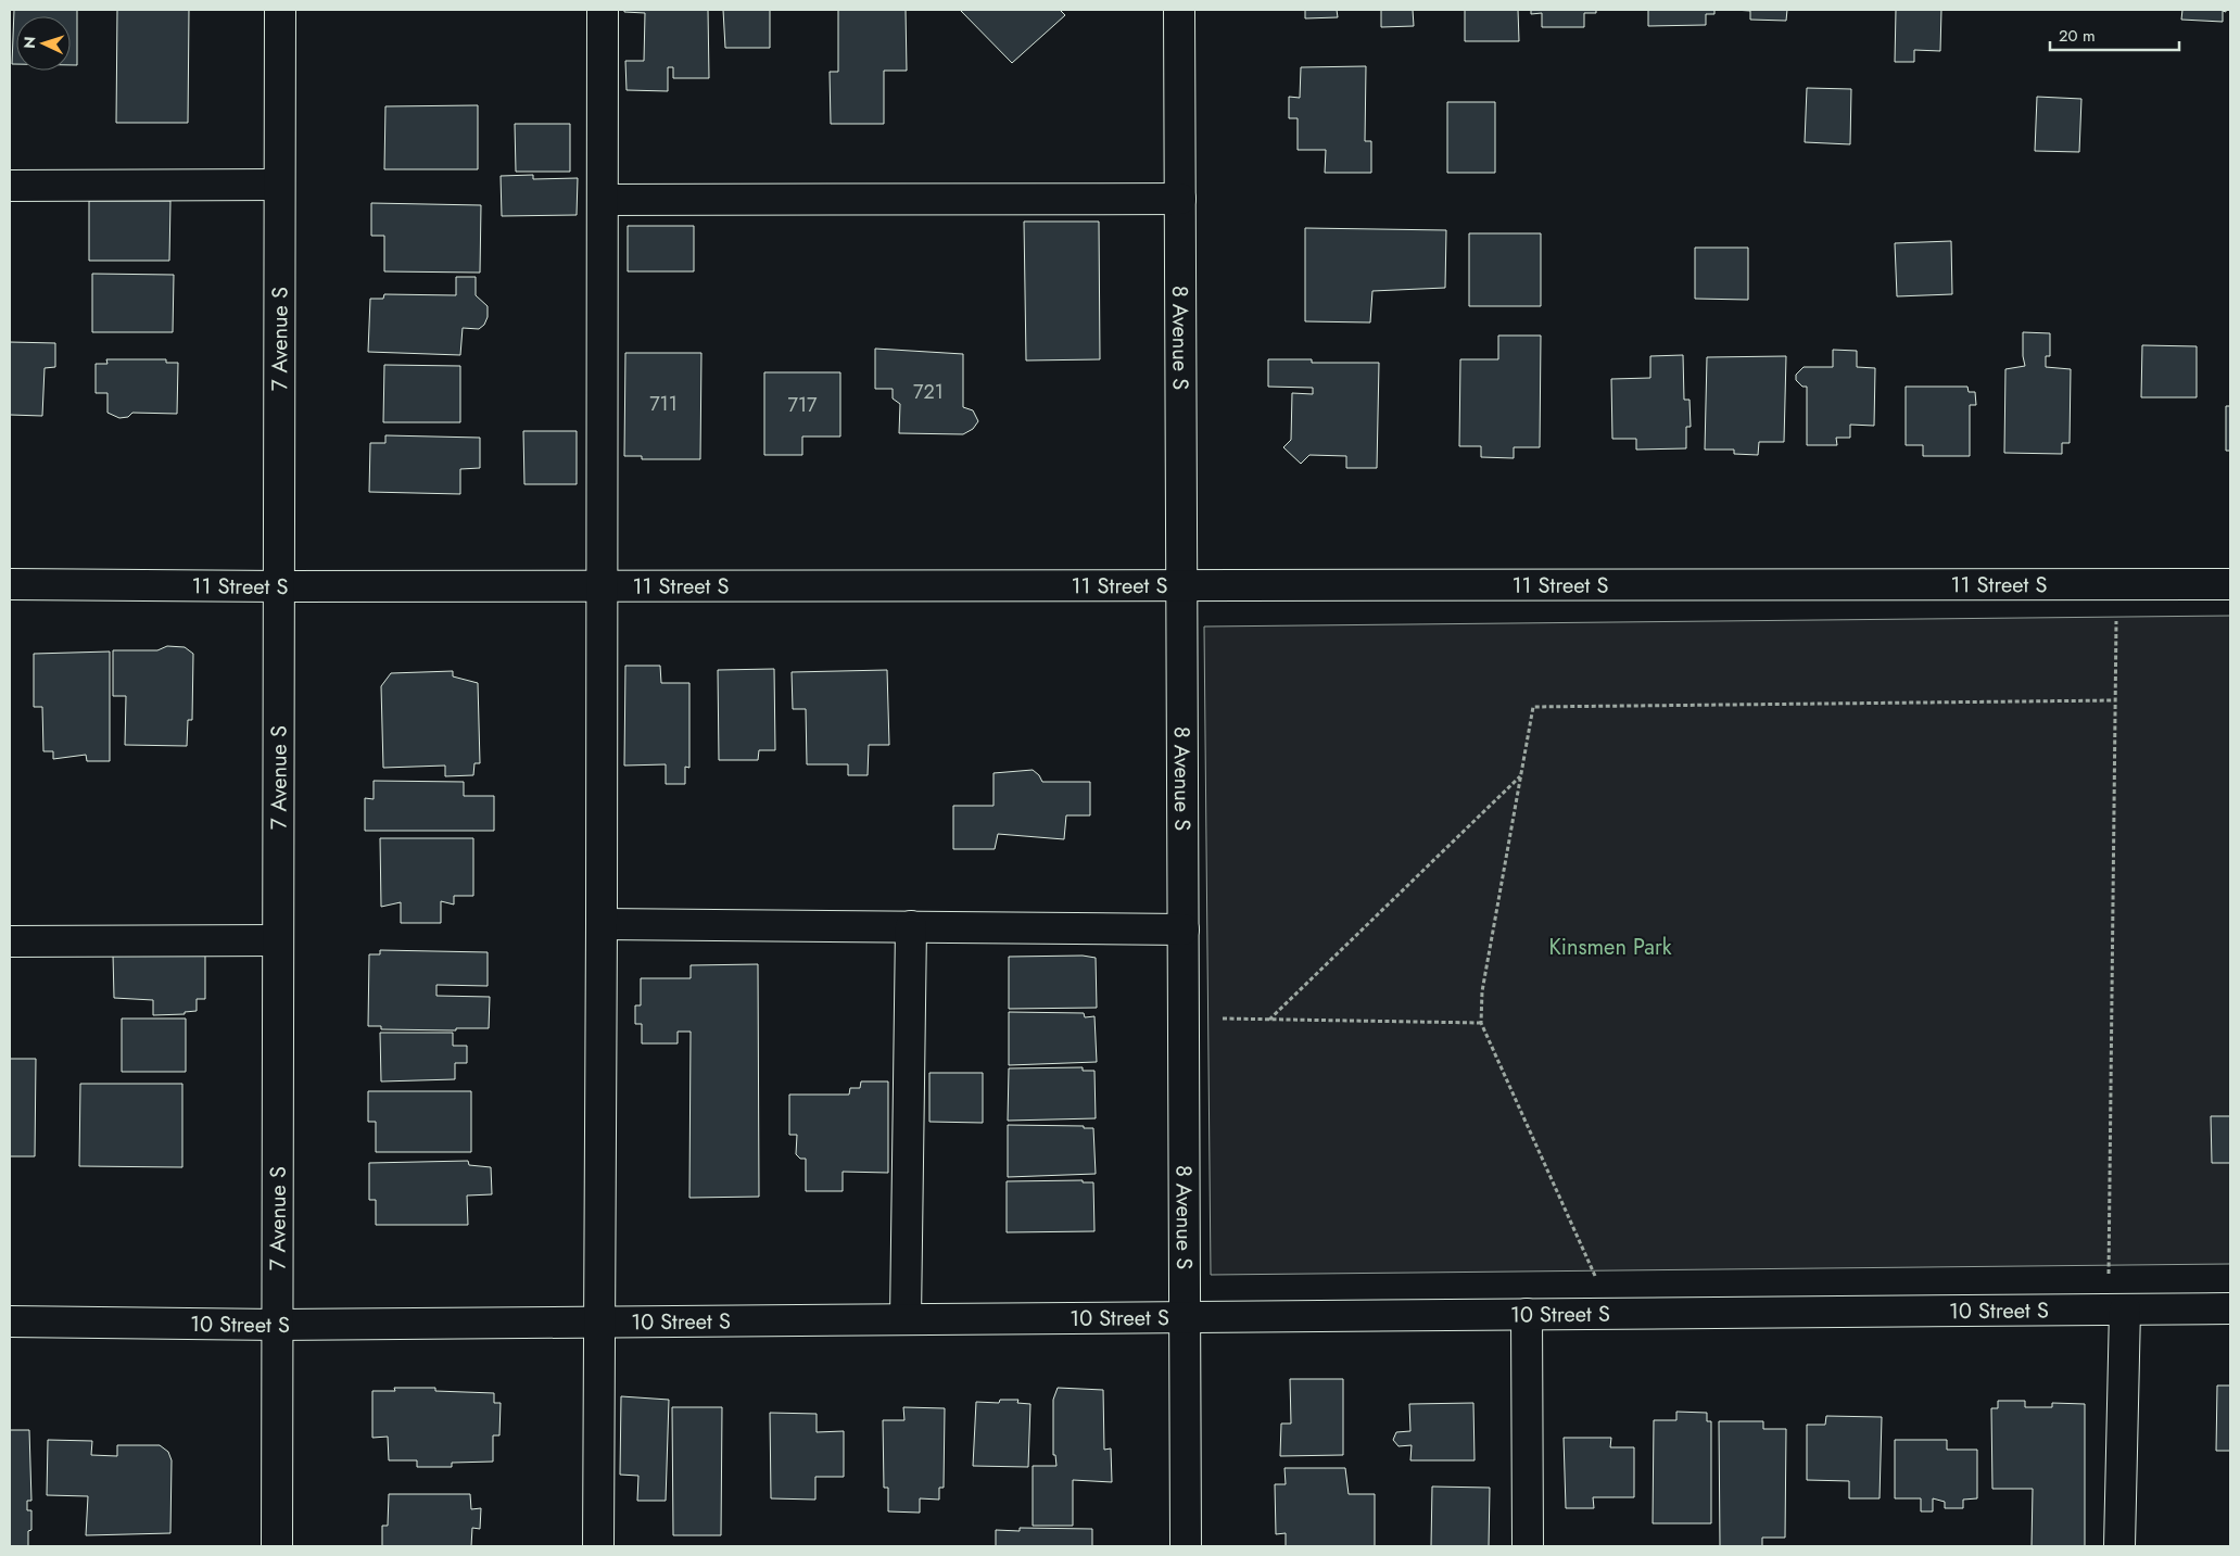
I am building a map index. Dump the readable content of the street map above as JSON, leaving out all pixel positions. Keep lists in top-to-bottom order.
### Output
{
  "streets": {
    "street": [
      "7 Avenue S",
      "8 Avenue S",
      "11 Street S",
      "10 Street S"
    ]
  },
  "crossings": [
    ["7 Avenue S", "11 Street S"],
    ["7 Avenue S", "10 Street S"],
    ["8 Avenue S", "11 Street S"],
    ["8 Avenue S", "10 Street S"]
  ],
  "parks": ["Kinsmen Park"],
  "house_numbers": ["721", "711", "717"],
  "scale_bar": "20 m",
  "north": "left"
}
